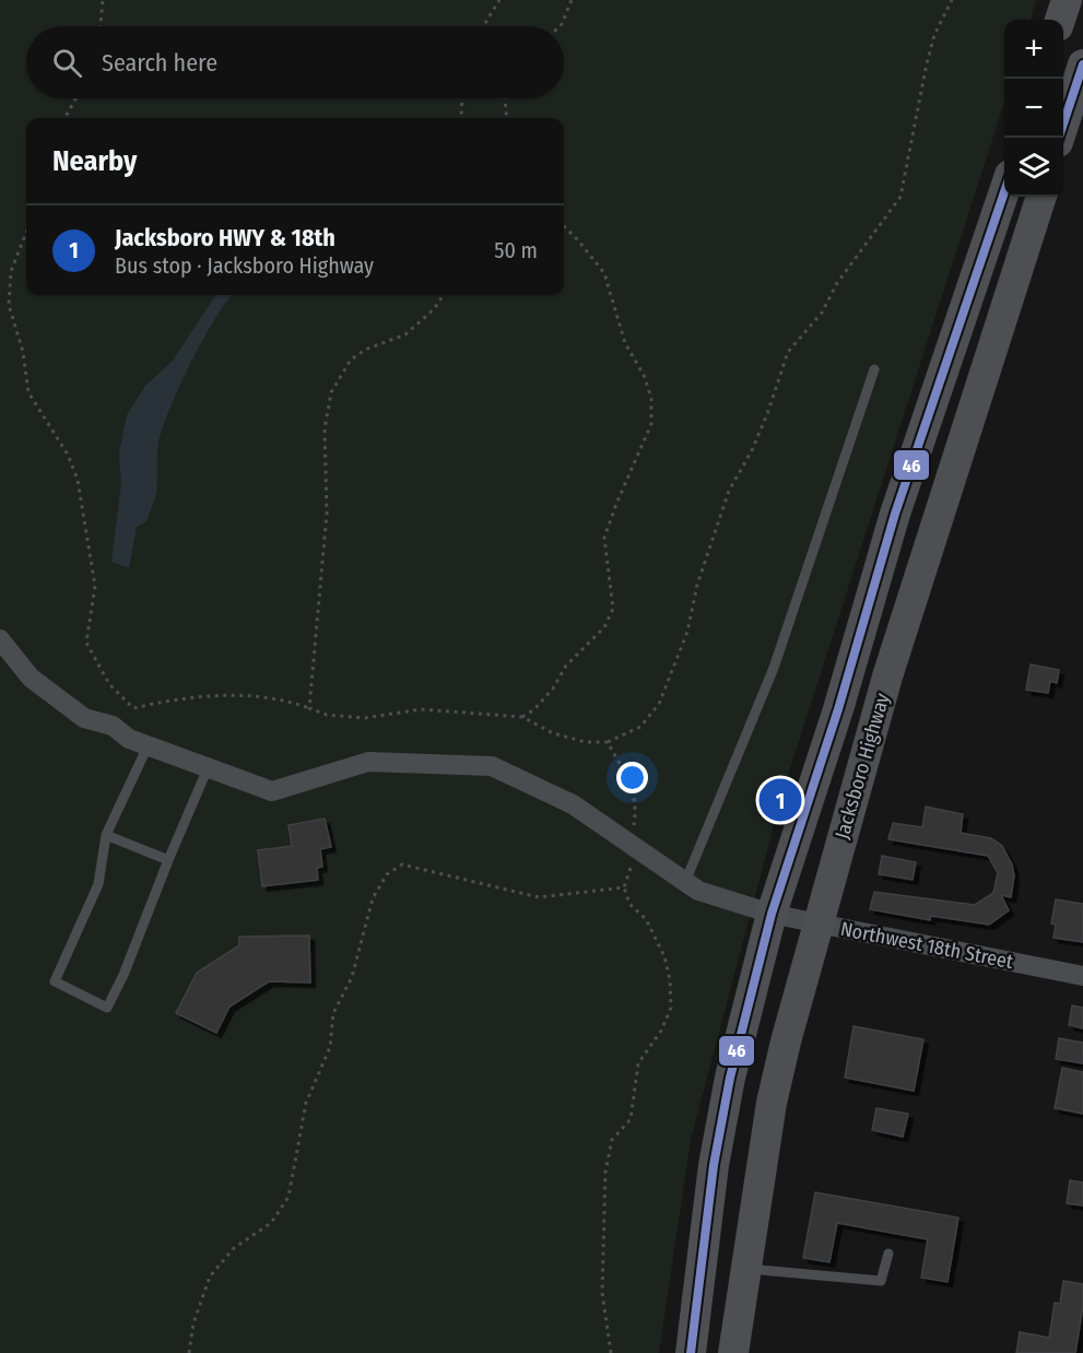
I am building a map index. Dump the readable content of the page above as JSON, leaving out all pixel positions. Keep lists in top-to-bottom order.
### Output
{
  "streets": {
    "main road": ["Jacksboro Highway"],
    "street": ["Northwest 18th Street"]
  },
  "crossings": [
    ["Jacksboro Highway", "Northwest 18th Street"]
  ],
  "lines": ["transit line 46"],
  "page": {
    "map_buttons": ["+", "−"],
    "search": "Search here",
    "heading": "Nearby",
    "list": [
      {
        "mark": "1",
        "name": "Jacksboro HWY & 18th",
        "note": "Bus stop · Jacksboro Highway",
        "value": "50 m"
      }
    ],
    "pins": "1"
  }
}
